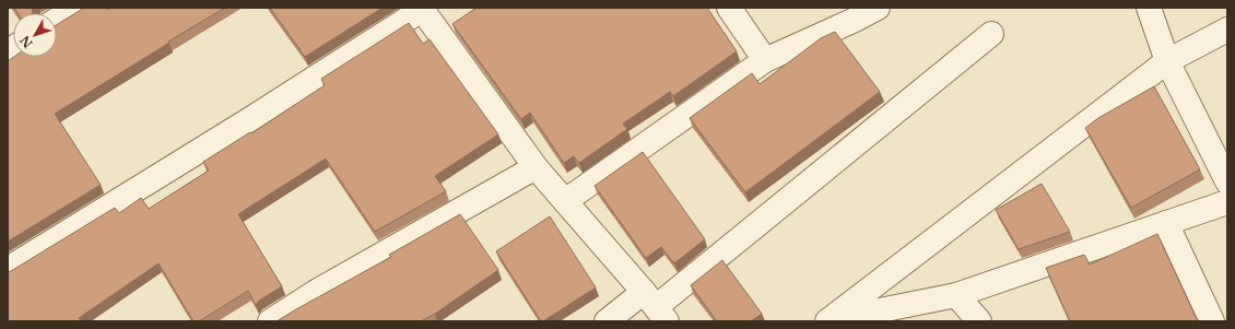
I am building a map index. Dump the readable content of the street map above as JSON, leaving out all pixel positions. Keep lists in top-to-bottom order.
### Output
{
  "north": "bottom left"
}
